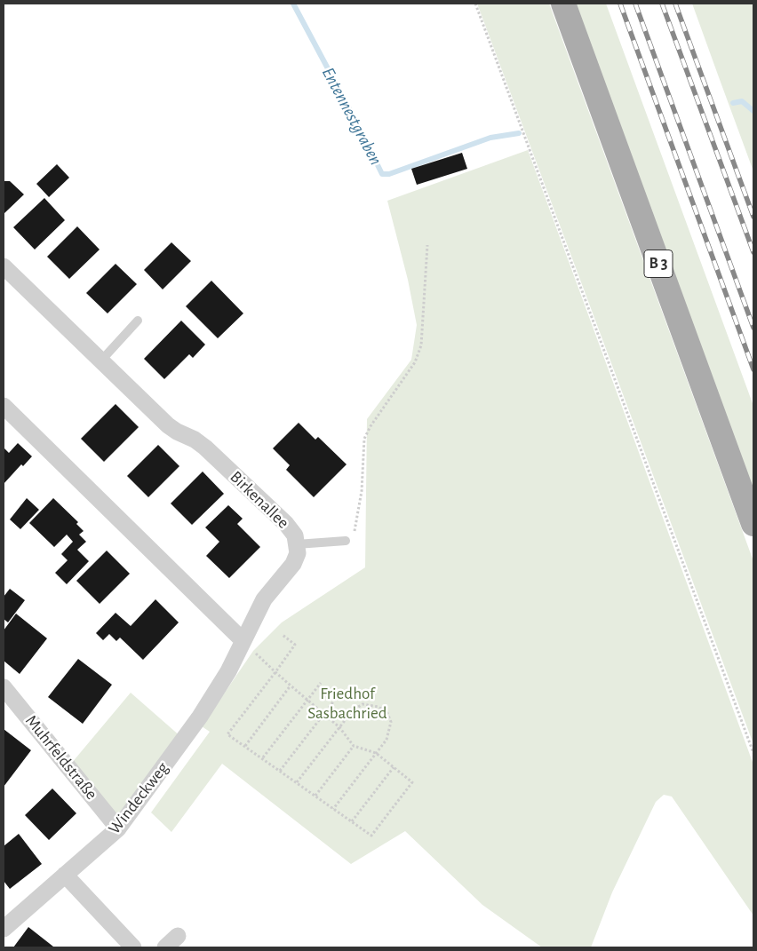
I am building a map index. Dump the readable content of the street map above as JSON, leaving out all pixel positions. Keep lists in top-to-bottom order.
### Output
{
  "streets": {
    "main road": ["B 3"],
    "street": ["Birkenallee", "Muhrfeldstraße", "Windeckweg"]
  },
  "crossings": [
    ["Birkenallee", "Windeckweg"],
    ["Muhrfeldstraße", "Windeckweg"]
  ],
  "water": ["Entennestgraben"],
  "parks": ["Friedhof Sasbachried"]
}
